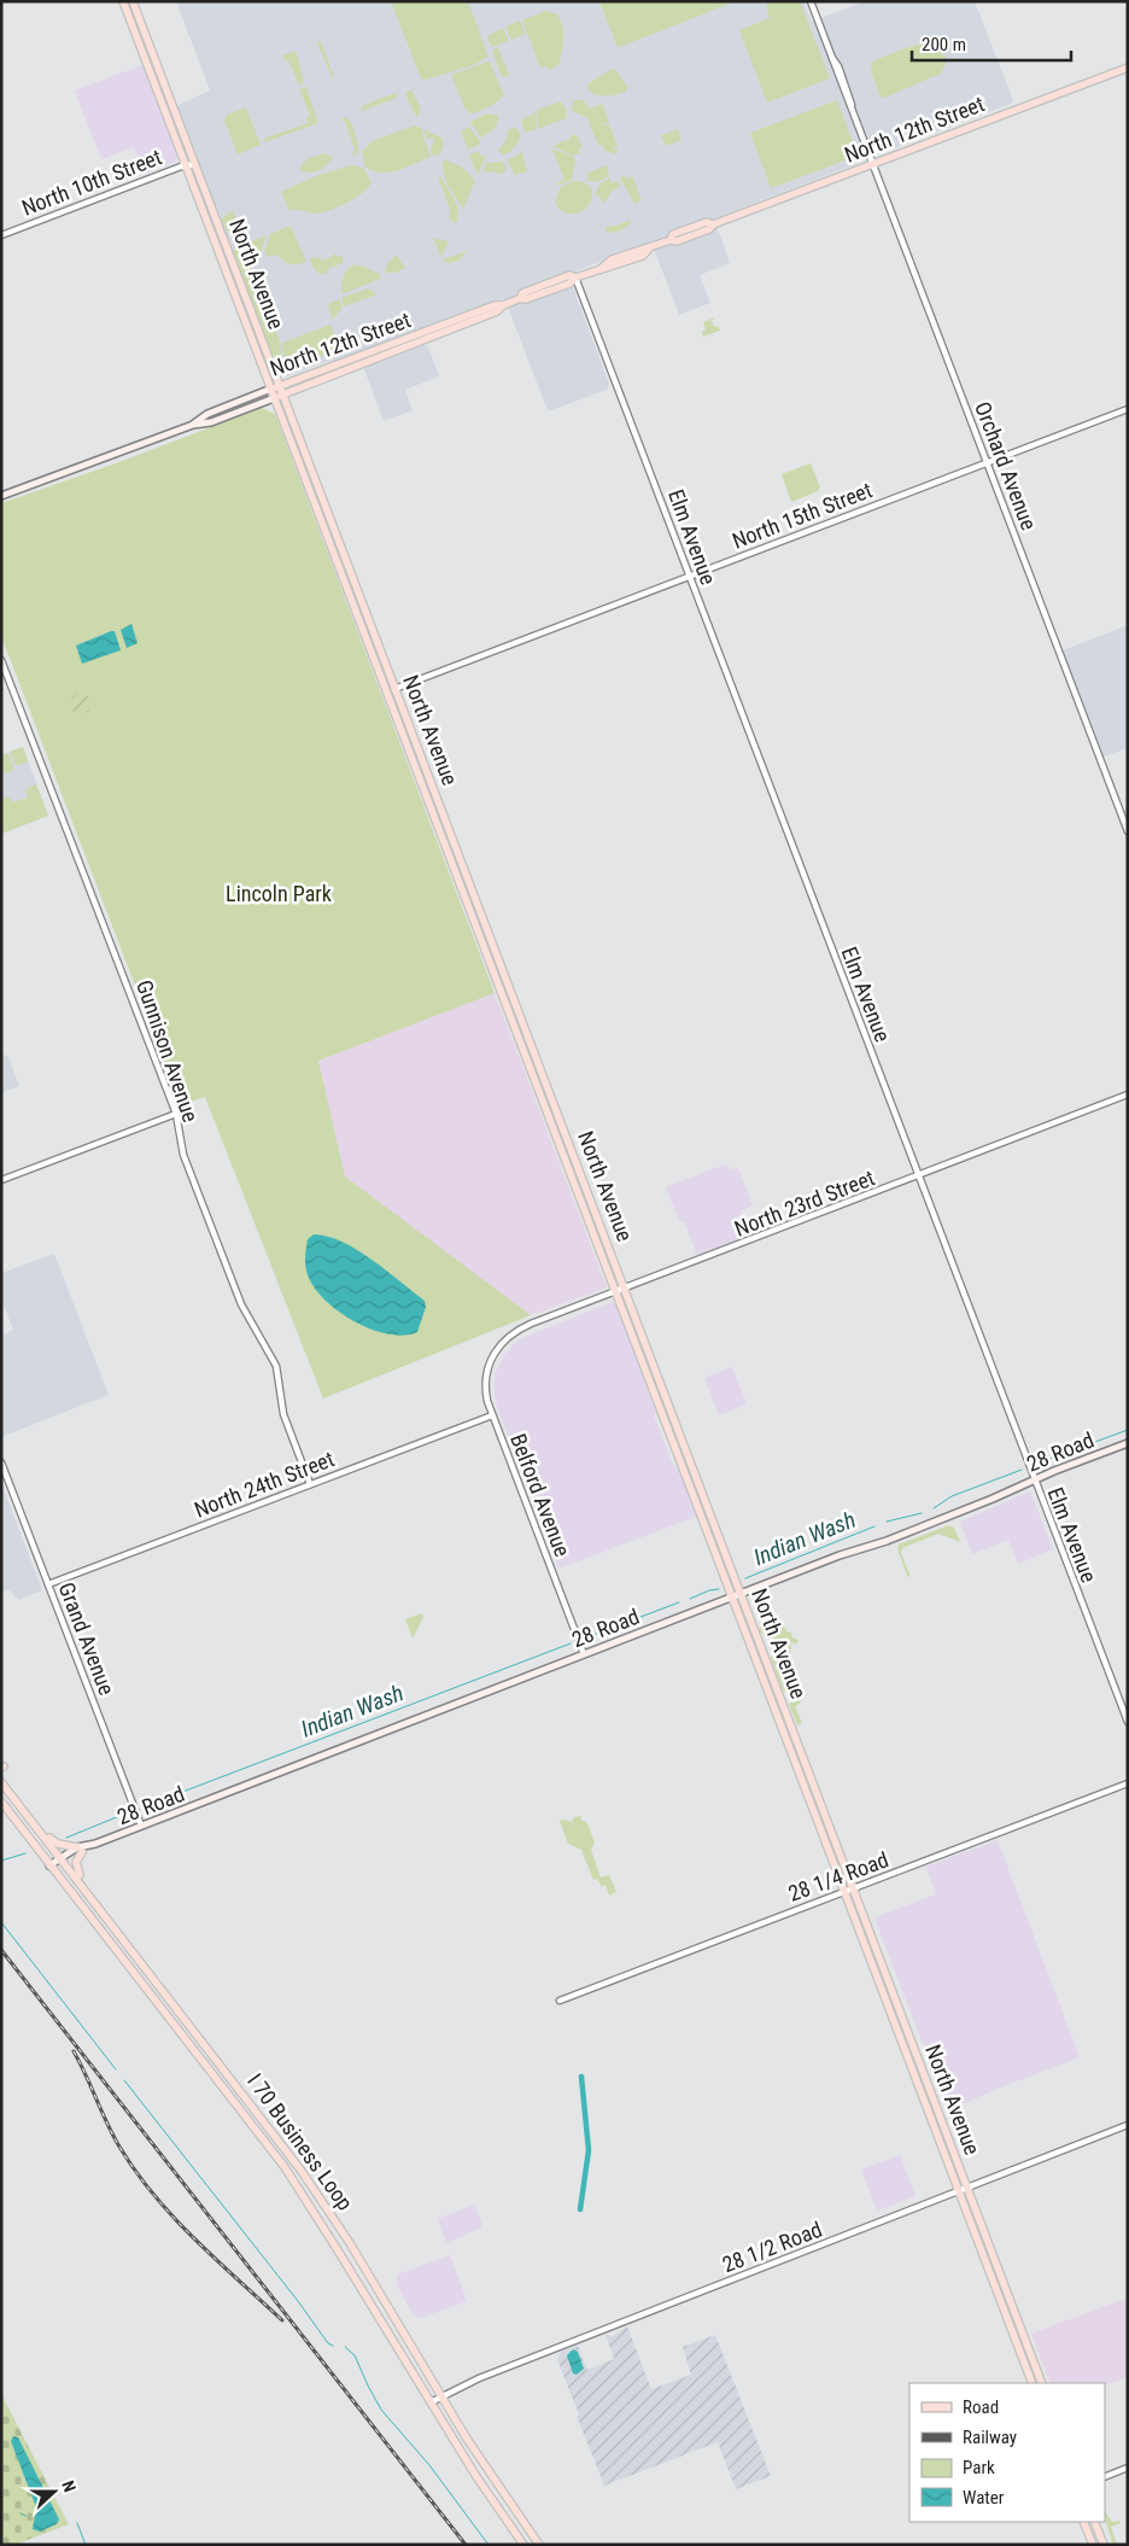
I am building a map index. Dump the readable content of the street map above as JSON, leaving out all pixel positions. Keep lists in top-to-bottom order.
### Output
{
  "streets": {
    "main road": [
      "North 12th Street",
      "North Avenue",
      "28 Road",
      "I 70 Business Loop"
    ],
    "street": [
      "North 10th Street",
      "Orchard Avenue",
      "North 15th Street",
      "Elm Avenue",
      "Gunnison Avenue",
      "North 23rd Street",
      "North 24th Street",
      "Belford Avenue",
      "Grand Avenue",
      "28 1/4 Road",
      "28 1/2 Road"
    ]
  },
  "crossings": [
    ["North 12th Street", "North Avenue"],
    ["North 12th Street", "Orchard Avenue"],
    ["North 12th Street", "Elm Avenue"],
    ["North 10th Street", "North Avenue"],
    ["North Avenue", "North 15th Street"],
    ["North Avenue", "North 23rd Street"],
    ["North Avenue", "28 Road"],
    ["North Avenue", "28 1/4 Road"],
    ["North Avenue", "28 1/2 Road"],
    ["Orchard Avenue", "North 15th Street"],
    ["North 15th Street", "Elm Avenue"],
    ["Elm Avenue", "North 23rd Street"],
    ["Elm Avenue", "28 Road"],
    ["Gunnison Avenue", "North 24th Street"],
    ["North 23rd Street", "Belford Avenue"],
    ["28 Road", "Belford Avenue"],
    ["28 Road", "Grand Avenue"],
    ["28 Road", "I 70 Business Loop"],
    ["North 24th Street", "Belford Avenue"],
    ["North 24th Street", "Grand Avenue"],
    ["I 70 Business Loop", "28 1/2 Road"]
  ],
  "water": ["Indian Wash"],
  "parks": ["Lincoln Park"],
  "legend": [
    "Road",
    "Railway",
    "Park",
    "Water"
  ],
  "scale_bar": "200 m",
  "north": "right"
}
